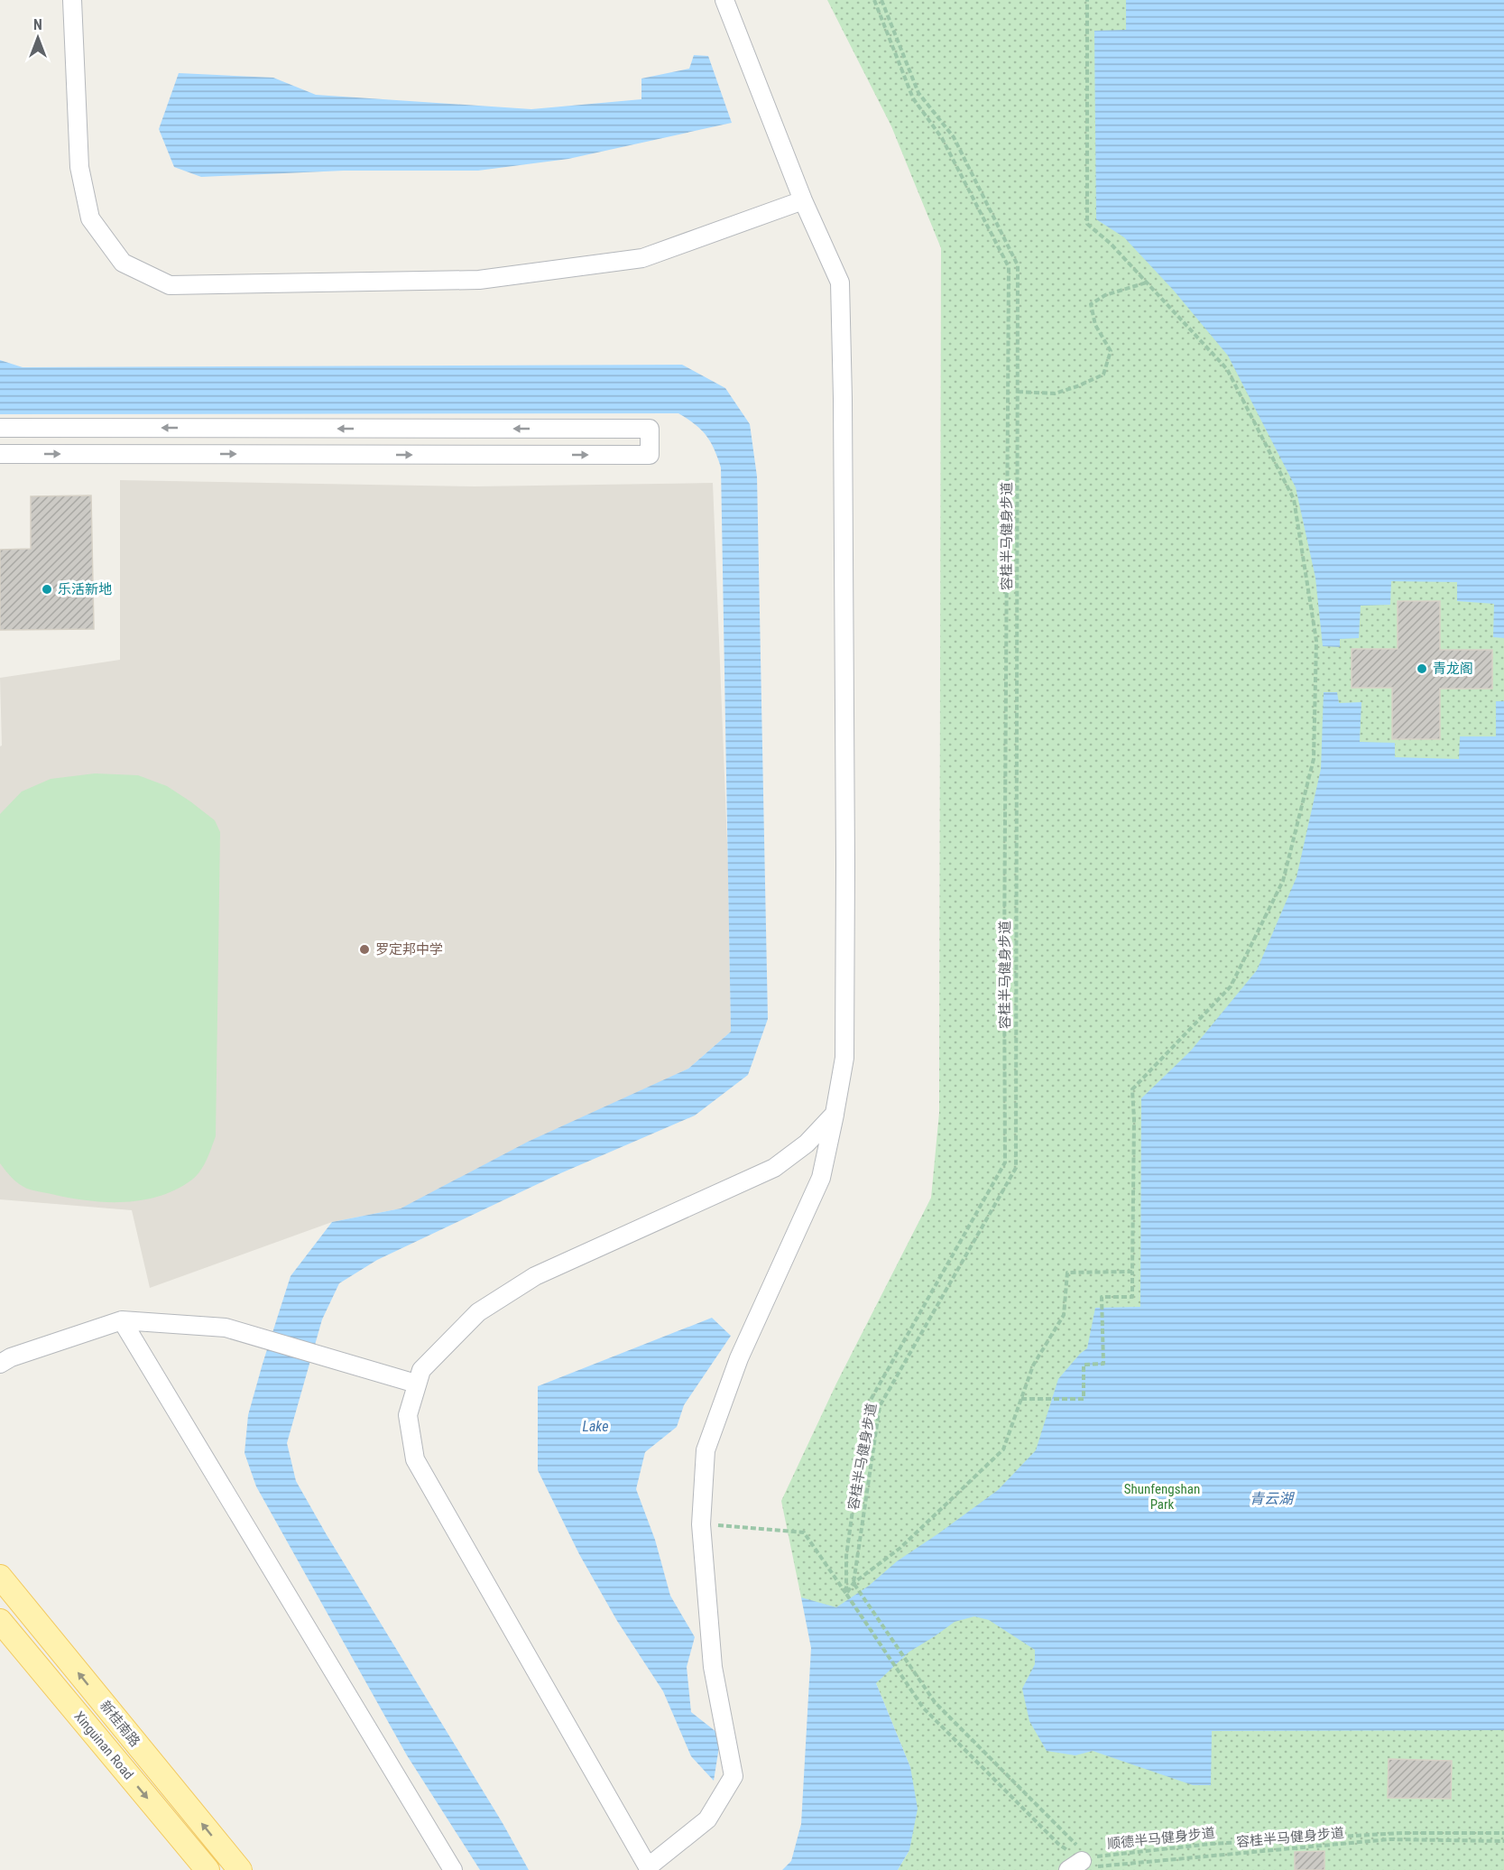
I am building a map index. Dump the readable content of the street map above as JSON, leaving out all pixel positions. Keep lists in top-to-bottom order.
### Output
{
  "streets": {
    "main road": ["新桂南路", "Xinguinan Road"],
    "path": ["容桂半马健身步道", "顺德半马健身步道"]
  },
  "crossings": [
    ["容桂半马健身步道", "顺德半马健身步道"]
  ],
  "one_way": ["新桂南路", "Xinguinan Road"],
  "water": ["Lake", "青云湖"],
  "parks": ["Shunfengshan Park"],
  "places": ["乐活新地", "青龙阁", "罗定邦中学"],
  "north": "top"
}
